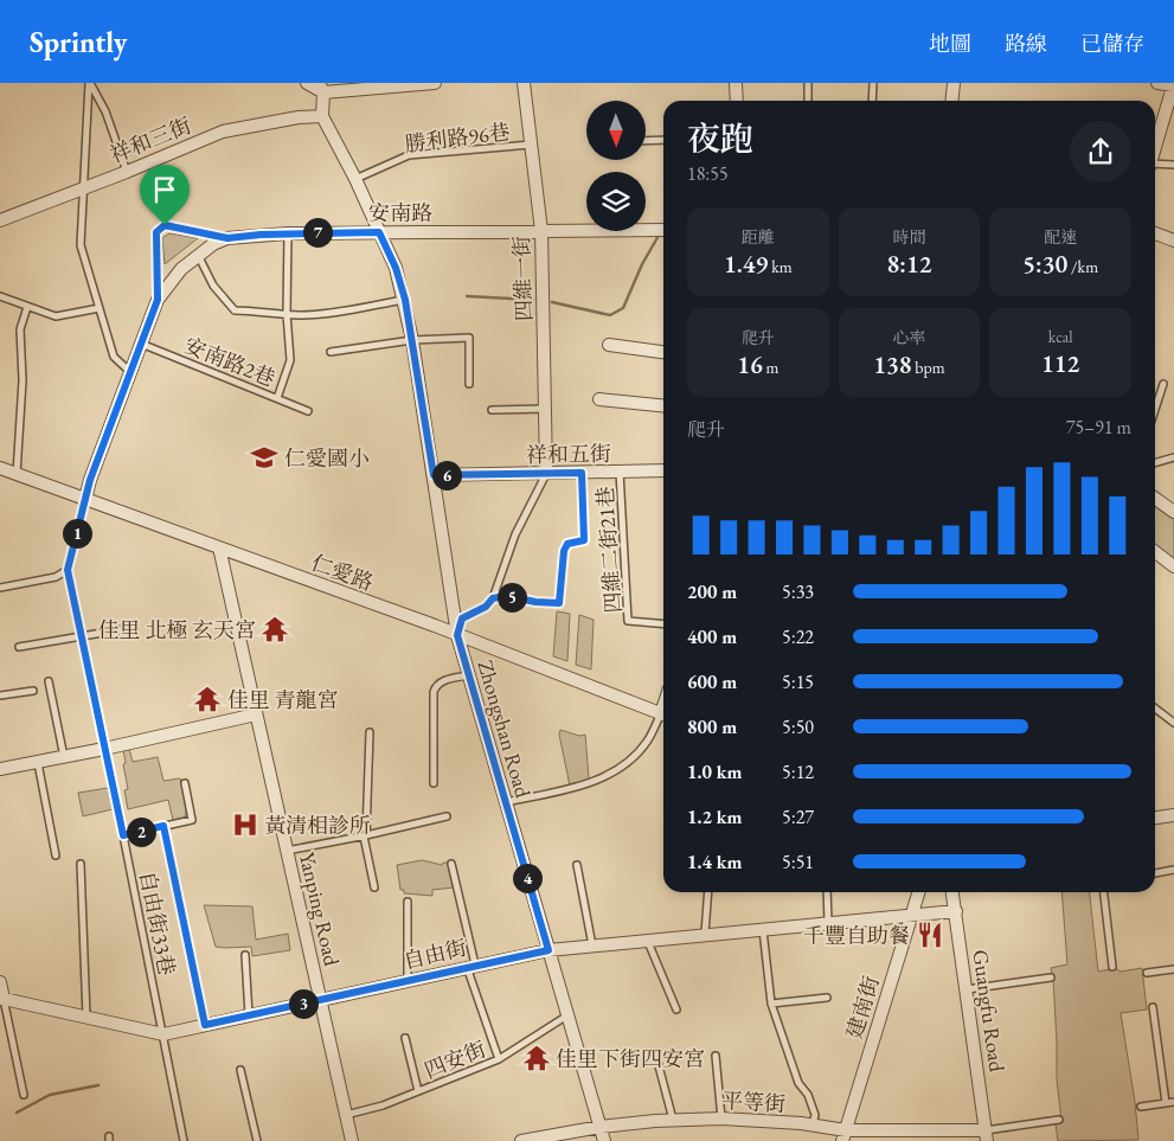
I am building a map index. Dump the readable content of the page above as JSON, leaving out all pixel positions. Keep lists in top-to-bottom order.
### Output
{
  "streets": {
    "street": [
      "祥和三街",
      "安南路",
      "四維一街",
      "祥和五街",
      "仁愛路",
      "Zhongshan Road",
      "Yanping Road",
      "自由街",
      "建南街",
      "Guangfu Road",
      "平等街"
    ],
    "lane": [
      "勝利路96巷",
      "安南路2巷",
      "四維二街21巷",
      "自由街33巷",
      "四安街"
    ]
  },
  "crossings": [
    ["勝利路96巷", "四維一街"],
    ["勝利路96巷", "Zhongshan Road"],
    ["祥和三街", "Zhongshan Road"],
    ["安南路", "四維一街"],
    ["安南路", "安南路2巷"],
    ["安南路", "仁愛路"],
    ["安南路", "Zhongshan Road"],
    ["四維一街", "祥和五街"],
    ["祥和五街", "四維二街21巷"],
    ["祥和五街", "Zhongshan Road"],
    ["仁愛路", "Zhongshan Road"],
    ["仁愛路", "Yanping Road"],
    ["Zhongshan Road", "自由街"],
    ["Zhongshan Road", "四安街"],
    ["Zhongshan Road", "平等街"],
    ["Yanping Road", "自由街"],
    ["Yanping Road", "四安街"],
    ["自由街33巷", "自由街"],
    ["自由街", "建南街"],
    ["自由街", "Guangfu Road"],
    ["建南街", "平等街"],
    ["Guangfu Road", "平等街"]
  ],
  "places": {
    "school or university": ["仁愛國小"],
    "temple": ["佳里 北極 玄天宮", "佳里 青龍宮", "佳里下街四安宮"],
    "hospital": ["黃清相診所"],
    "restaurant": ["千豐自助餐"]
  },
  "north": "bottom",
  "page": {
    "header": "Sprintly",
    "nav": ["地圖", "路線", "已儲存"],
    "heading": ["夜跑", "18:55"],
    "stats": [
      ["距離", "1.49 km"],
      ["時間", "8:12"],
      ["配速", "5:30 /km"],
      ["爬升", "16 m"],
      ["心率", "138 bpm"],
      ["kcal", "112"]
    ],
    "pins": [
      "7",
      "6",
      "1",
      "5",
      "2",
      "4",
      "3"
    ],
    "chart": ["爬升", "75–91 m"],
    "list": [
      {
        "name": "200 m",
        "note": "5:33"
      },
      {
        "name": "400 m",
        "note": "5:22"
      },
      {
        "name": "600 m",
        "note": "5:15"
      },
      {
        "name": "800 m",
        "note": "5:50"
      },
      {
        "name": "1.0 km",
        "note": "5:12"
      },
      {
        "name": "1.2 km",
        "note": "5:27"
      },
      {
        "name": "1.4 km",
        "note": "5:51"
      }
    ]
  }
}
